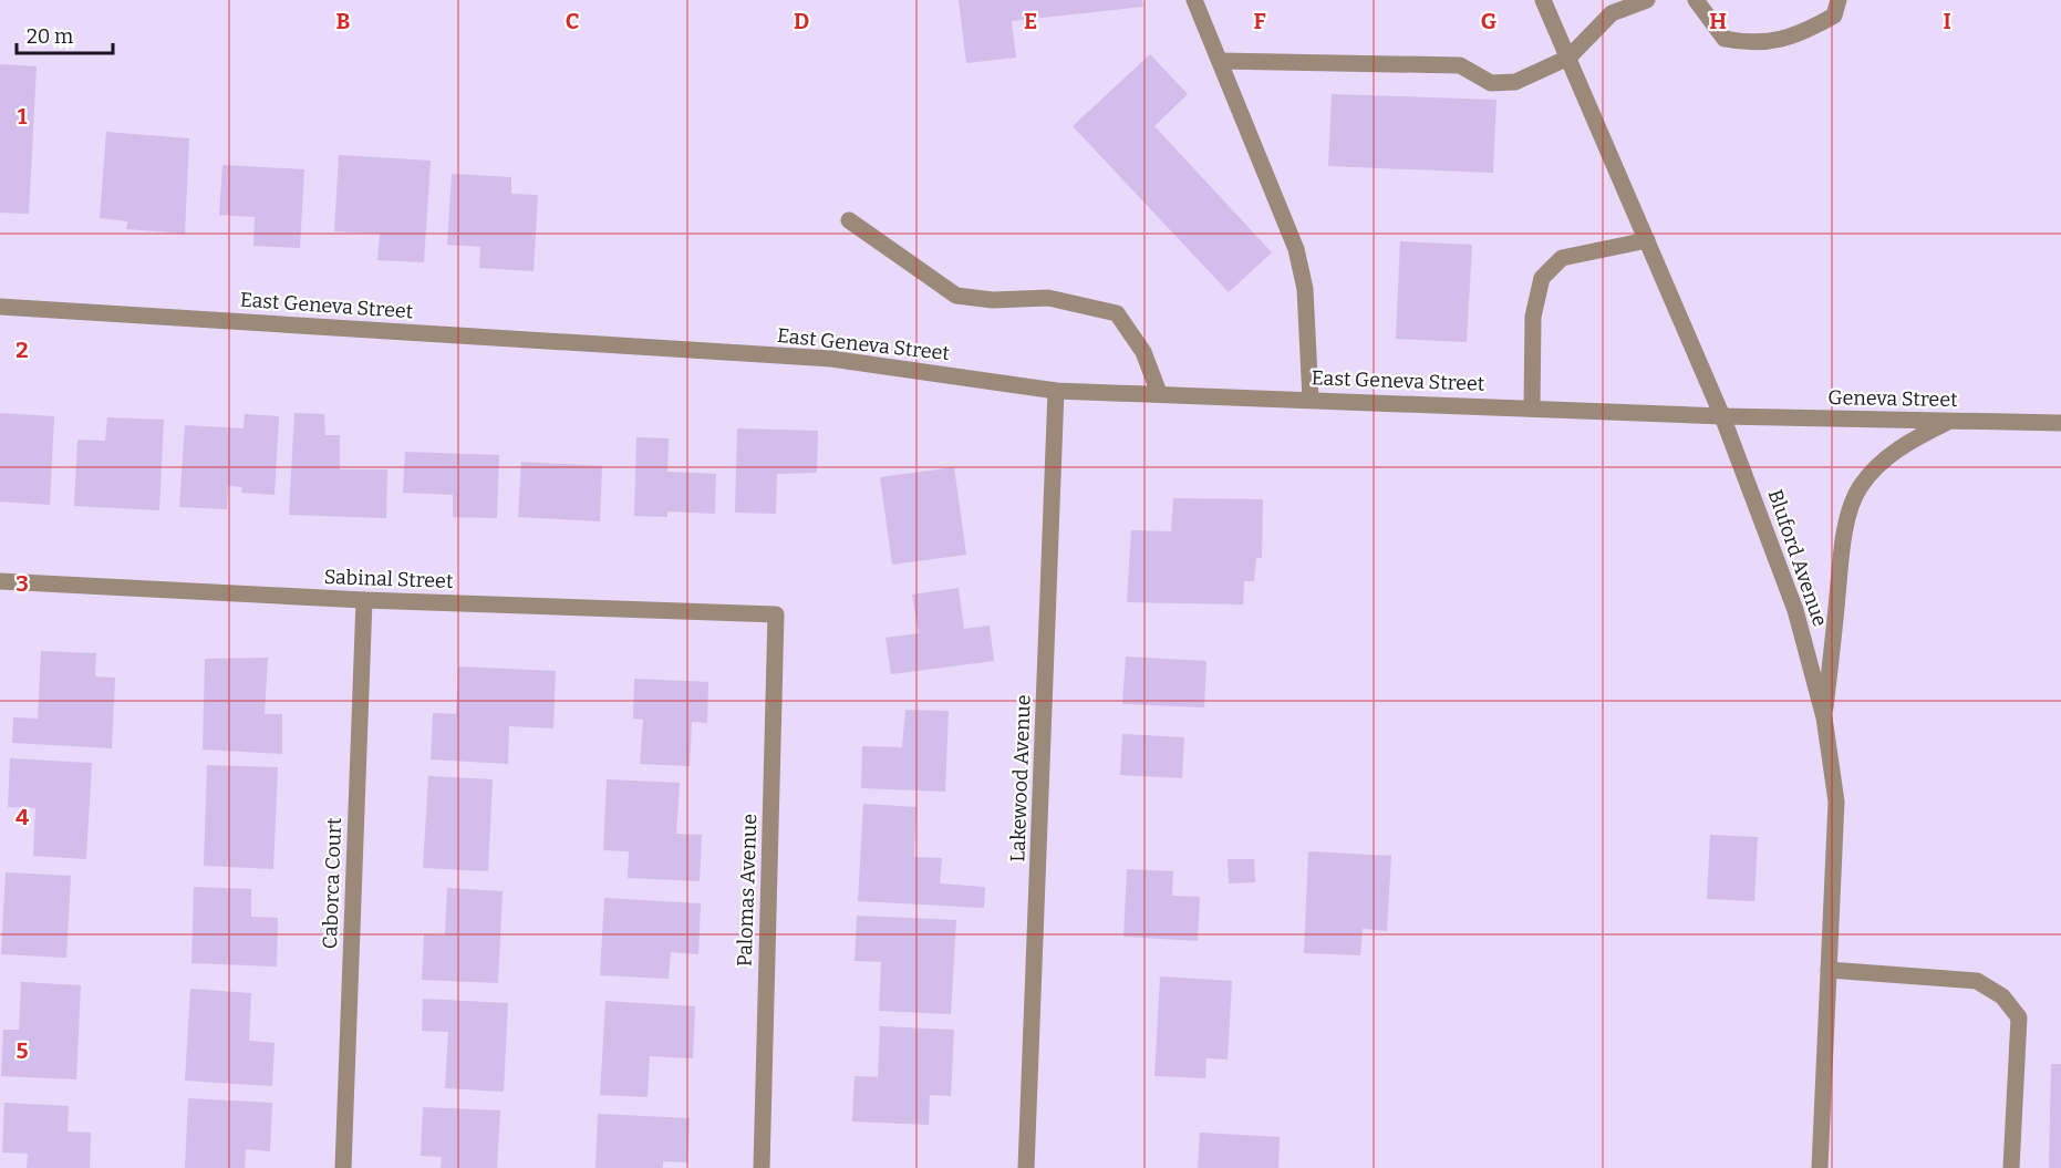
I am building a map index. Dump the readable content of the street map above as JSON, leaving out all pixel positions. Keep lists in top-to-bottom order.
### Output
{
  "streets": {
    "street": [
      "East Geneva Street",
      "Geneva Street",
      "Bluford Avenue",
      "Sabinal Street",
      "Lakewood Avenue",
      "Caborca Court",
      "Palomas Avenue"
    ]
  },
  "crossings": [
    ["East Geneva Street", "Geneva Street"],
    ["East Geneva Street", "Bluford Avenue"],
    ["East Geneva Street", "Lakewood Avenue"],
    ["Geneva Street", "Bluford Avenue"],
    ["Sabinal Street", "Caborca Court"],
    ["Sabinal Street", "Palomas Avenue"]
  ],
  "scale_bar": "20 m",
  "grid": {
    "columns": [
      "B",
      "C",
      "D",
      "E",
      "F",
      "G",
      "H",
      "I"
    ],
    "rows": [
      "1",
      "2",
      "3",
      "4",
      "5"
    ]
  }
}
